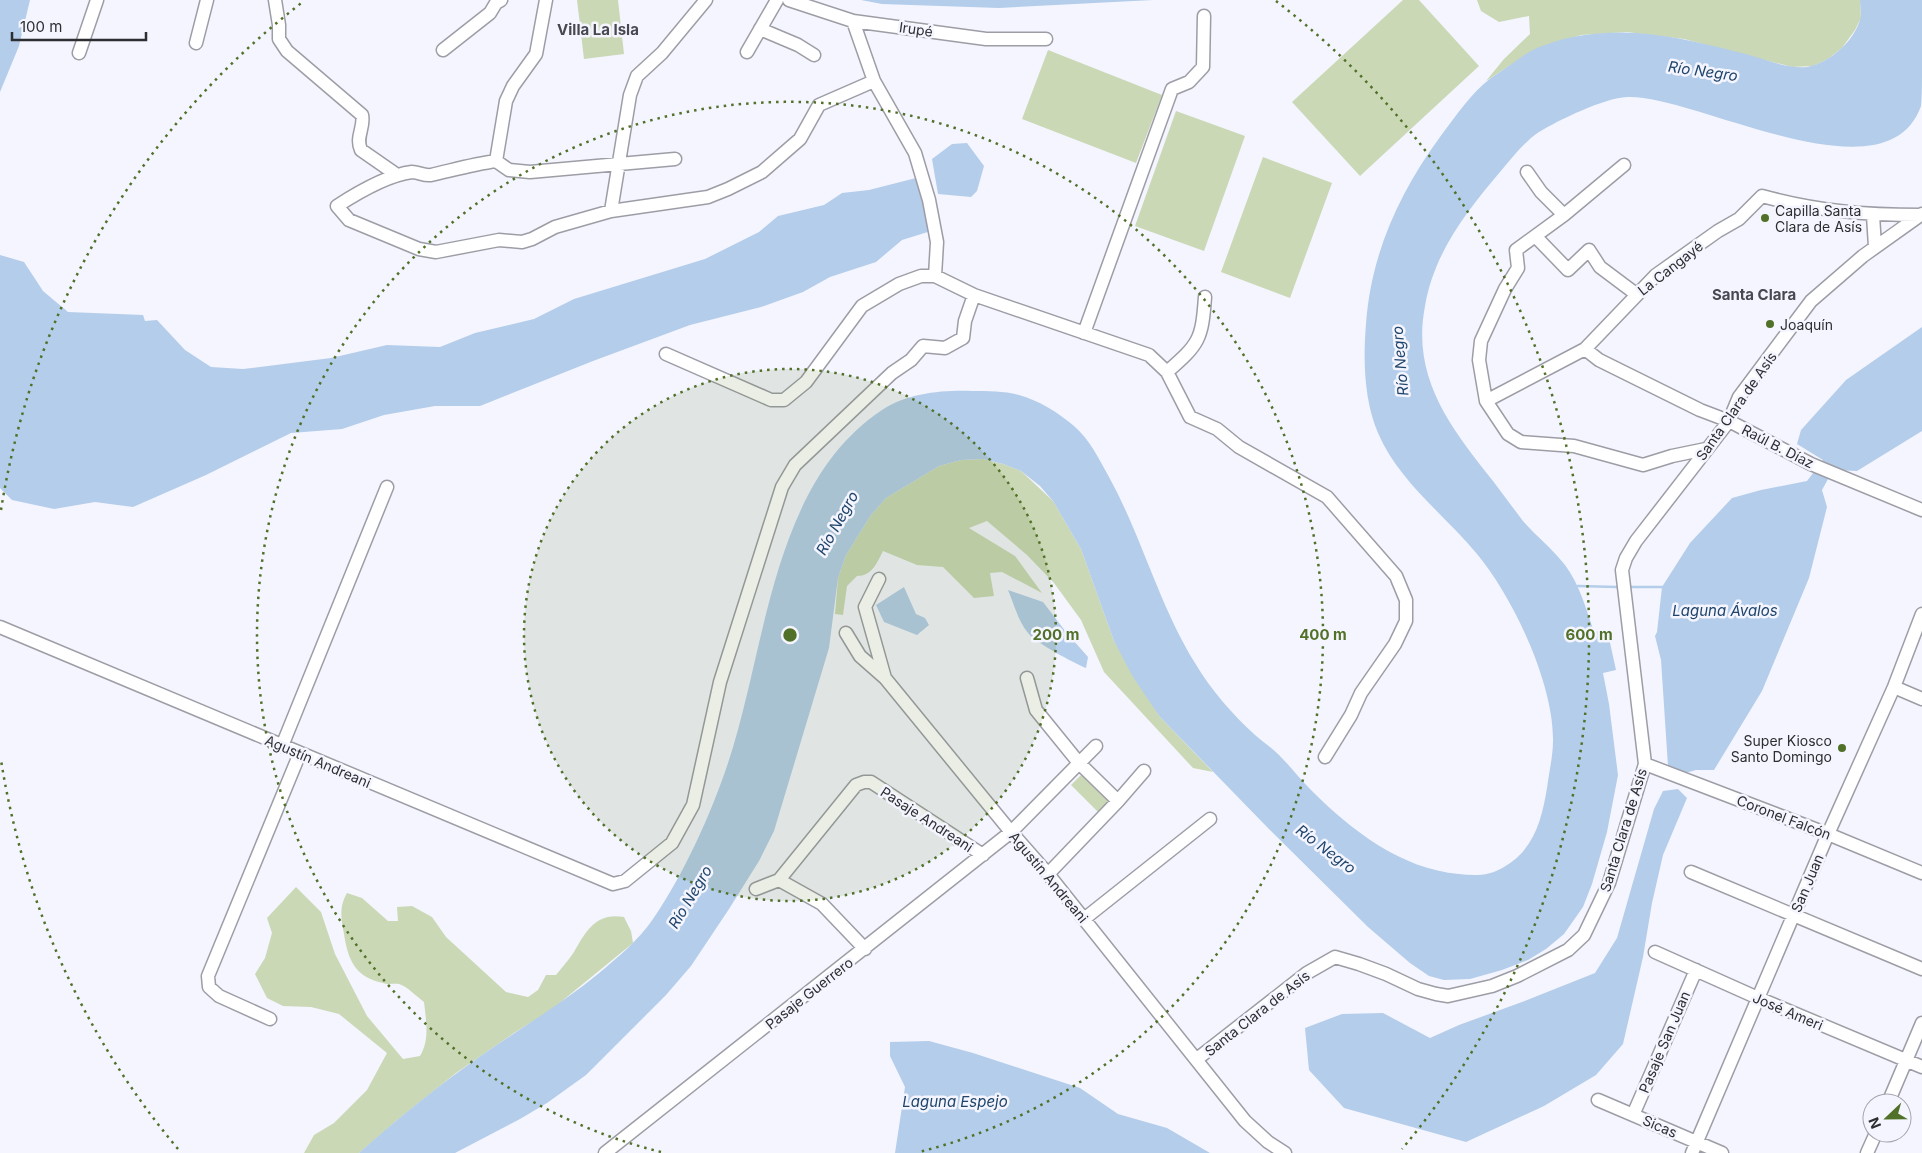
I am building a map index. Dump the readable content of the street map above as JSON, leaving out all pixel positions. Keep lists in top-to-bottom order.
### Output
{
  "streets": {
    "street": [
      "Irupé",
      "La Cangayé",
      "Santa Clara de Asís",
      "Raúl B. Díaz",
      "Agustín Andreani",
      "Coronel Falcón",
      "Pasaje Andreani",
      "San Juan",
      "Pasaje Guerrero",
      "José Ameri",
      "Pasaje San Juan",
      "Sicas"
    ]
  },
  "crossings": [
    ["La Cangayé", "Santa Clara de Asís"],
    ["La Cangayé", "Raúl B. Díaz"],
    ["Santa Clara de Asís", "Raúl B. Díaz"],
    ["Santa Clara de Asís", "Agustín Andreani"],
    ["Santa Clara de Asís", "Coronel Falcón"],
    ["Agustín Andreani", "Pasaje Guerrero"],
    ["Coronel Falcón", "San Juan"],
    ["Pasaje Andreani", "Pasaje Guerrero"],
    ["San Juan", "José Ameri"],
    ["San Juan", "Sicas"],
    ["José Ameri", "Pasaje San Juan"],
    ["Pasaje San Juan", "Sicas"]
  ],
  "districts": ["Villa La Isla", "Santa Clara"],
  "water": ["Río Negro", "Laguna Ávalos", "Laguna Espejo"],
  "places": ["Capilla Santa Clara de Asís", "Joaquín", "Super Kiosco Santo Domingo"],
  "scale_bar": "100 m",
  "north": "left",
  "rings": ["200 m", "400 m", "600 m"]
}
